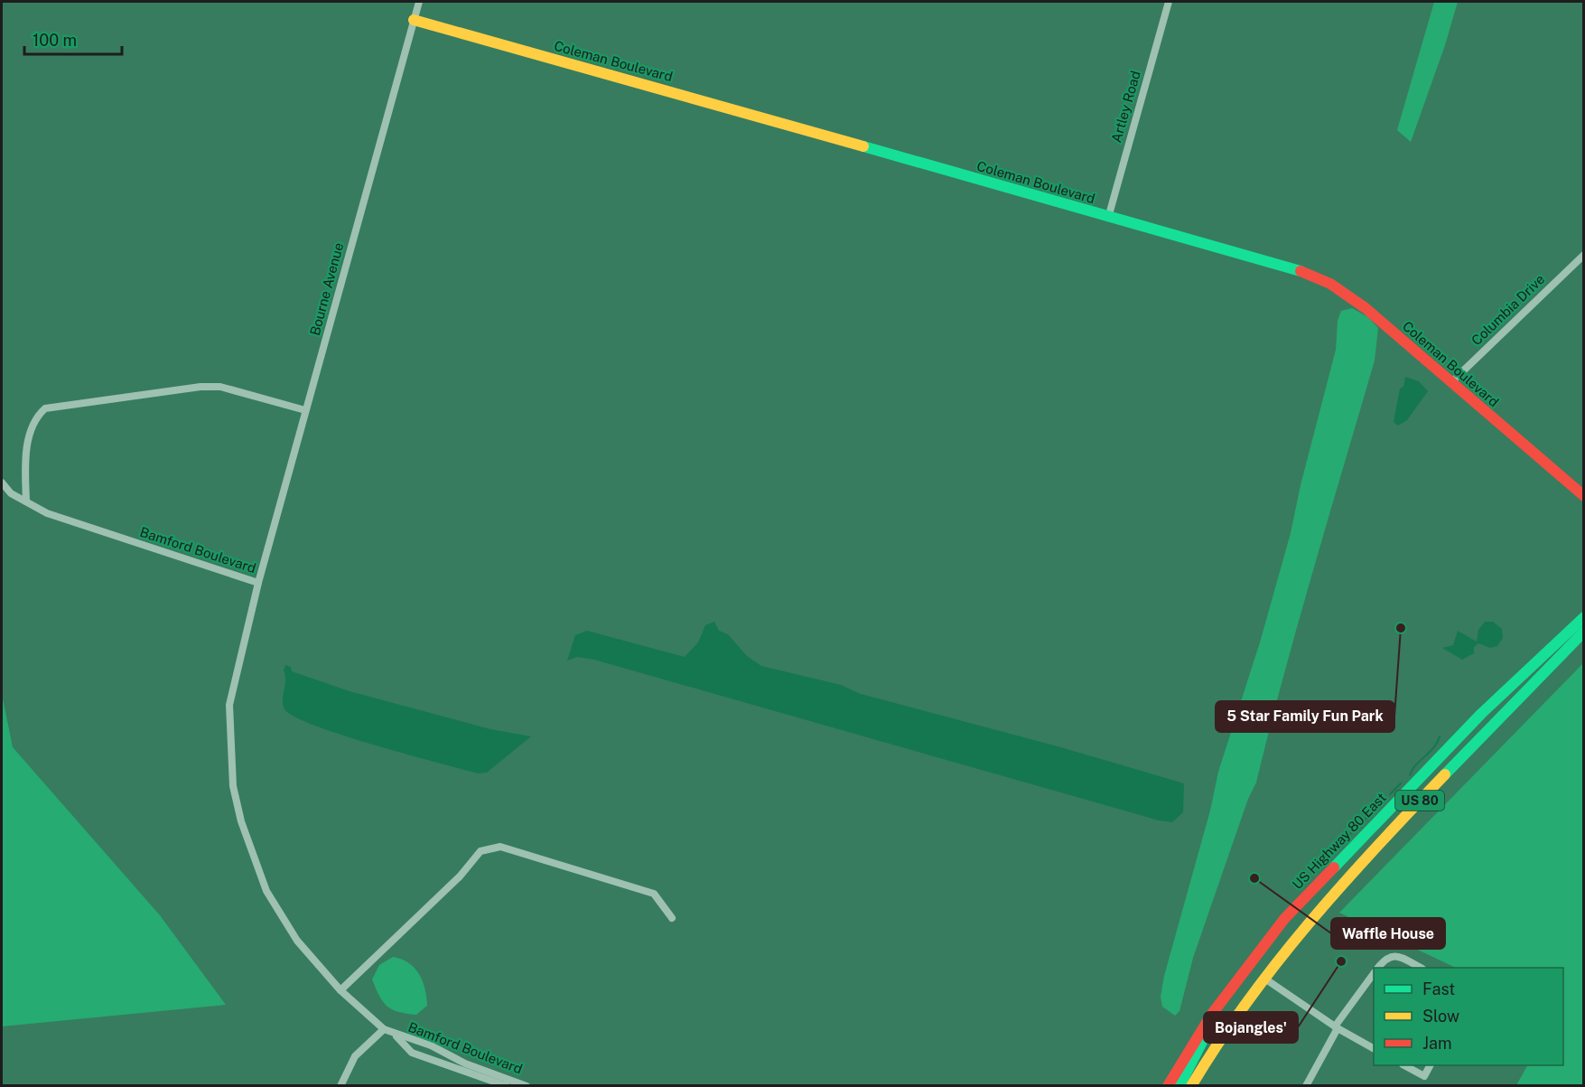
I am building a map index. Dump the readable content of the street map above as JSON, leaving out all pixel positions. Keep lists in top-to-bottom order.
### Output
{
  "streets": {
    "main road": ["Coleman Boulevard", "US 80", "US Highway 80 East"],
    "street": [
      "Artley Road",
      "Bourne Avenue",
      "Columbia Drive",
      "Bamford Boulevard"
    ]
  },
  "crossings": [
    ["Coleman Boulevard", "Artley Road"],
    ["Coleman Boulevard", "Bourne Avenue"],
    ["Coleman Boulevard", "Columbia Drive"],
    ["Bourne Avenue", "Bamford Boulevard"]
  ],
  "places": ["5 Star Family Fun Park", "Waffle House", "Bojangles'"],
  "legend": ["Fast", "Slow", "Jam"],
  "scale_bar": "100 m"
}
